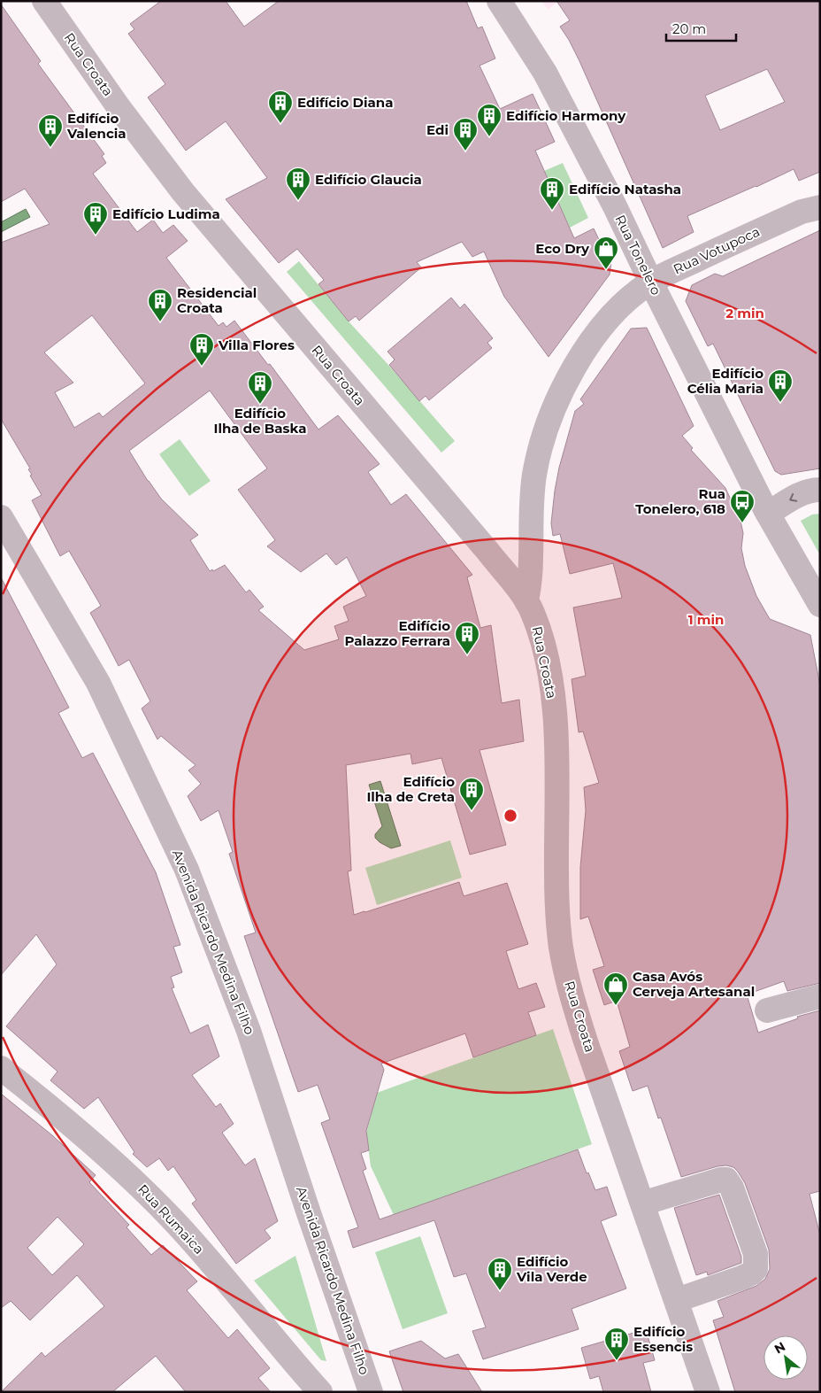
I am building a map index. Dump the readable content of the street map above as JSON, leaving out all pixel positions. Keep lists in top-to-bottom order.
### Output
{
  "streets": {
    "street": [
      "Rua Croata",
      "Rua Votupoca",
      "Rua Tonelero",
      "Avenida Ricardo Medina Filho",
      "Rua Rumaica"
    ]
  },
  "crossings": [
    ["Rua Croata", "Rua Votupoca"],
    ["Rua Votupoca", "Rua Tonelero"]
  ],
  "places": {
    "building": [
      "Edifício Diana",
      "Edifício Harmony",
      "Edifício Valencia",
      "Edi",
      "Edifício Glaucia",
      "Edifício Natasha",
      "Edifício Ludima",
      "Residencial Croata",
      "Villa Flores",
      "Edifício Célia Maria",
      "Edifício Ilha de Baska",
      "Edifício Palazzo Ferrara",
      "Edifício Ilha de Creta",
      "Edifício Vila Verde",
      "Edifício Essencis"
    ],
    "shop": ["Eco Dry", "Casa Avós Cerveja Artesanal"],
    "bus stop": ["Rua Tonelero, 618"]
  },
  "scale_bar": "20 m",
  "north": "top left",
  "rings": ["2 min", "1 min"]
}
